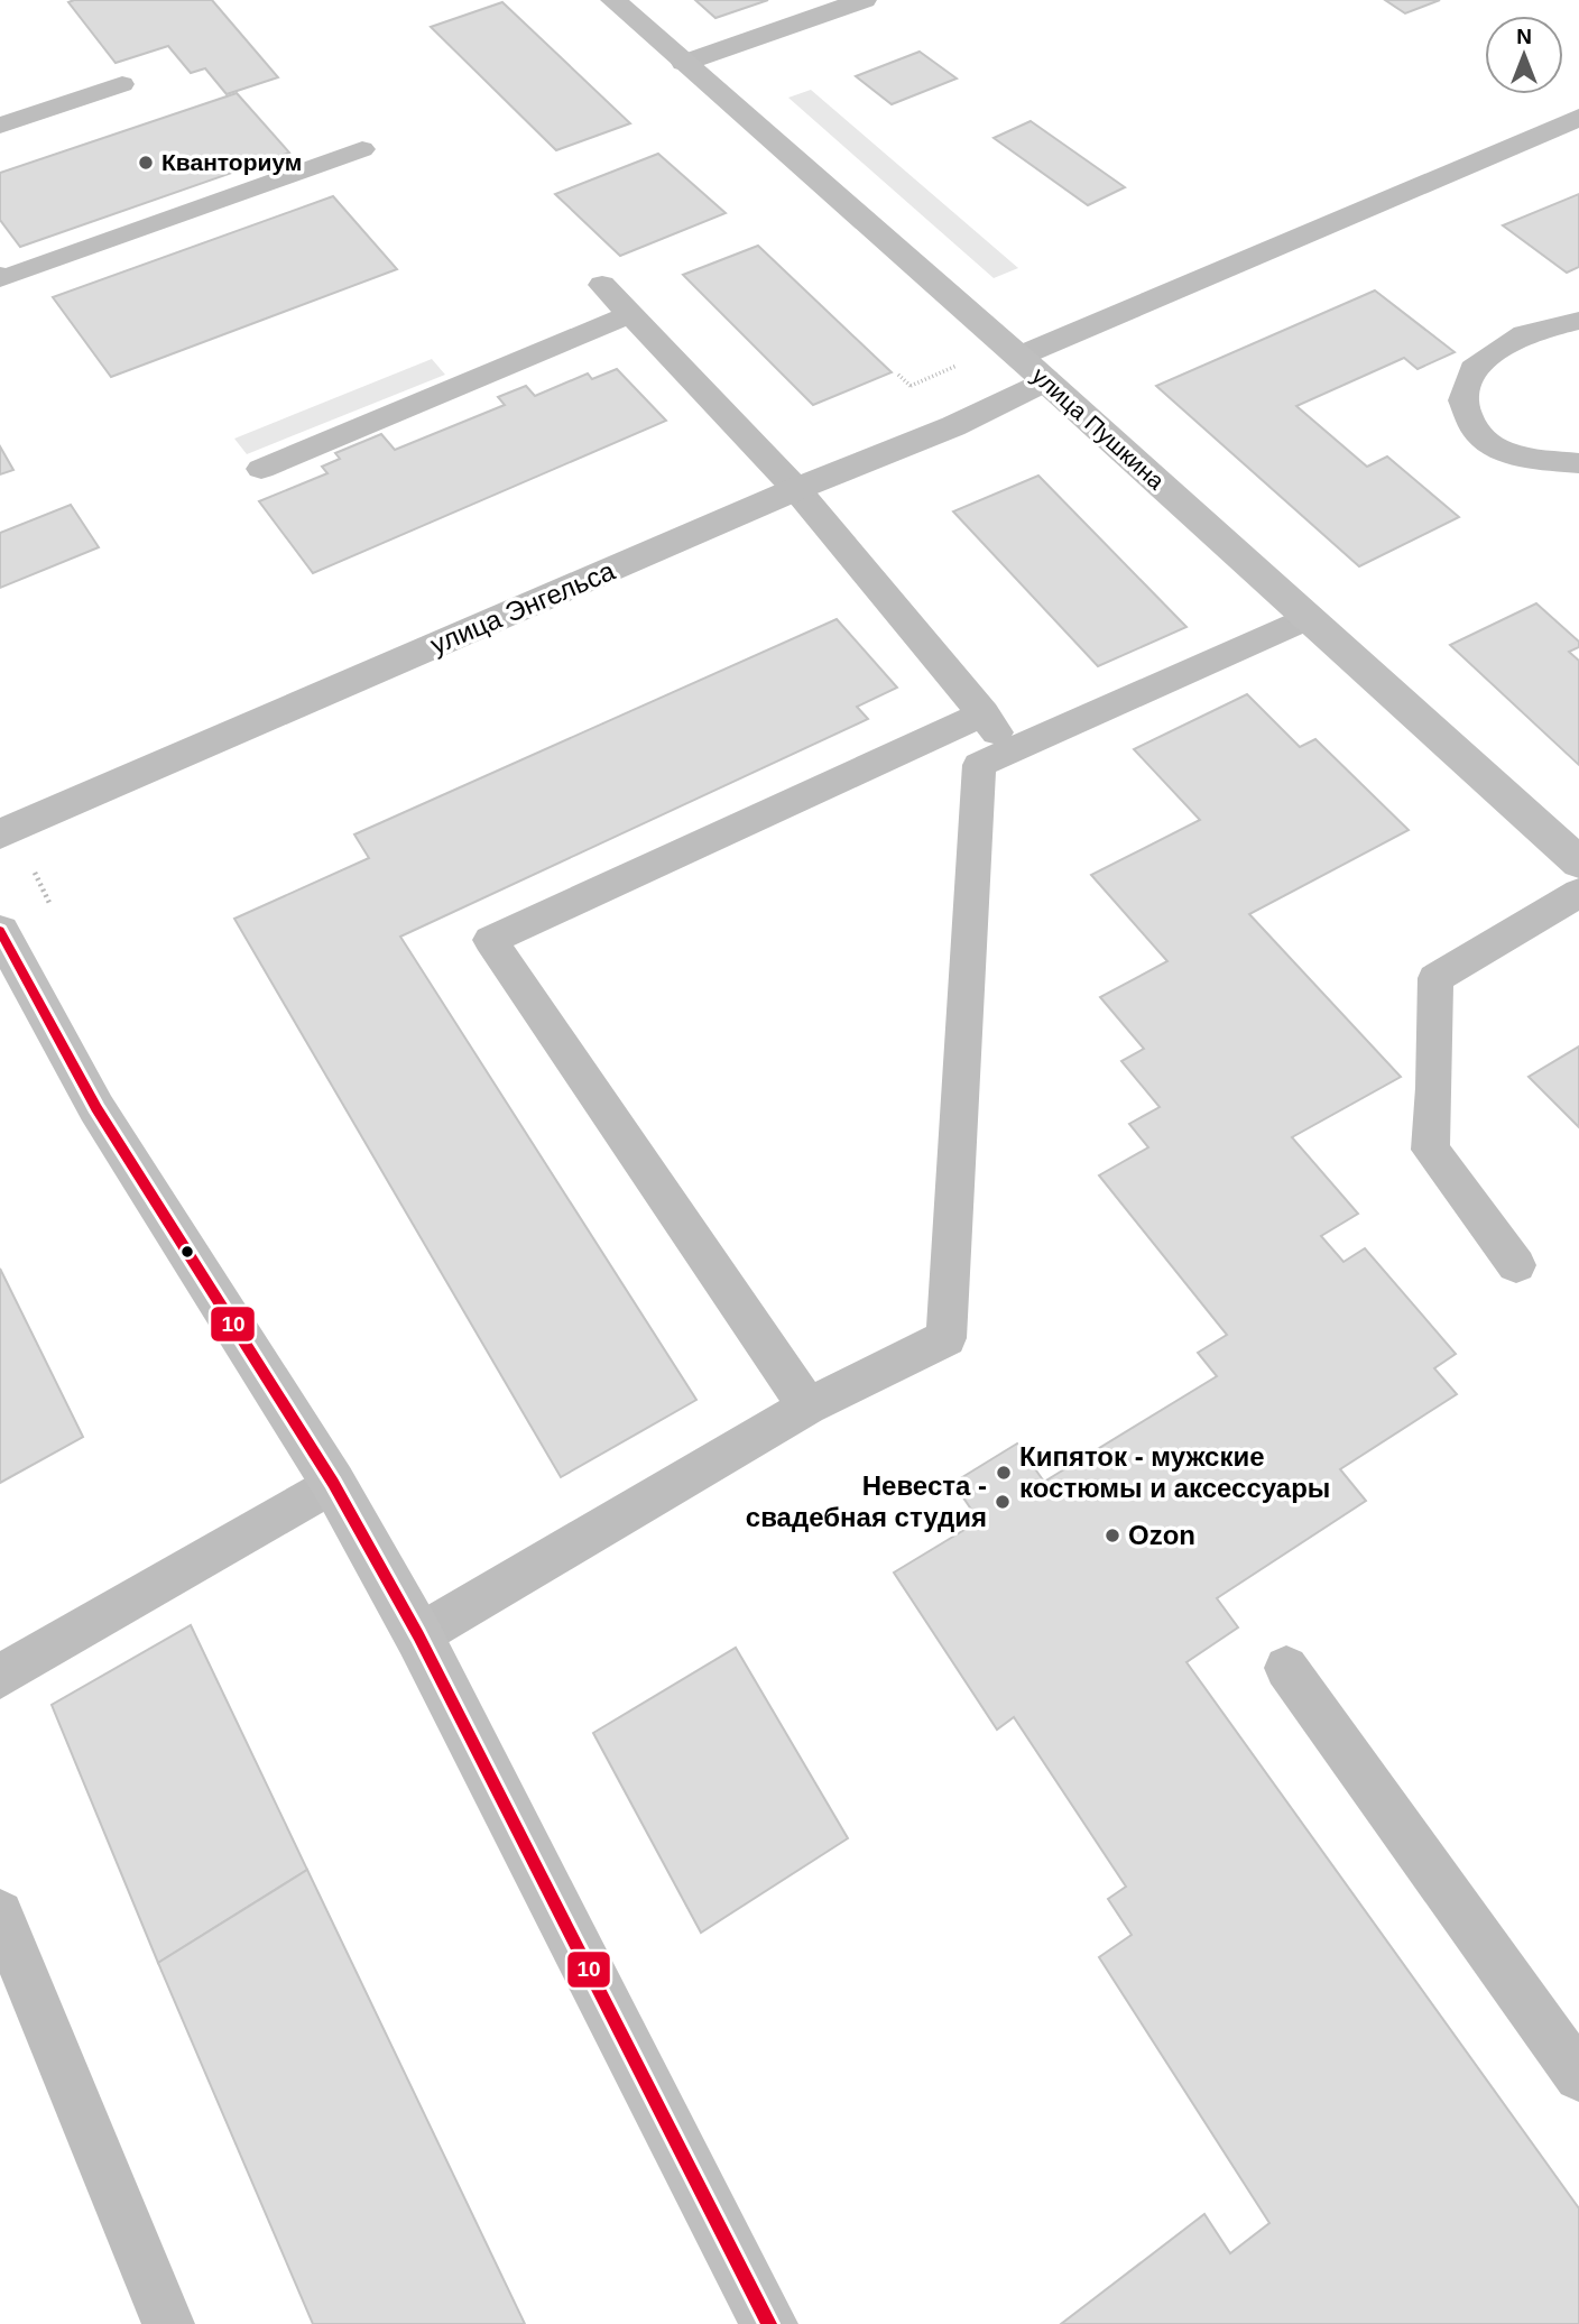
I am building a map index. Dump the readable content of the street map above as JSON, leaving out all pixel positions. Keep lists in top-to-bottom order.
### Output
{
  "streets": {
    "main road": ["улица Пушкина"],
    "street": ["улица Энгельса"]
  },
  "crossings": [
    ["улица Пушкина", "улица Энгельса"]
  ],
  "places": [
    "Кванториум",
    "Кипяток - мужские костюмы и аксессуары",
    "Невеста - свадебная студия",
    "Ozon"
  ],
  "lines": ["transit line 10"],
  "north": "top"
}
